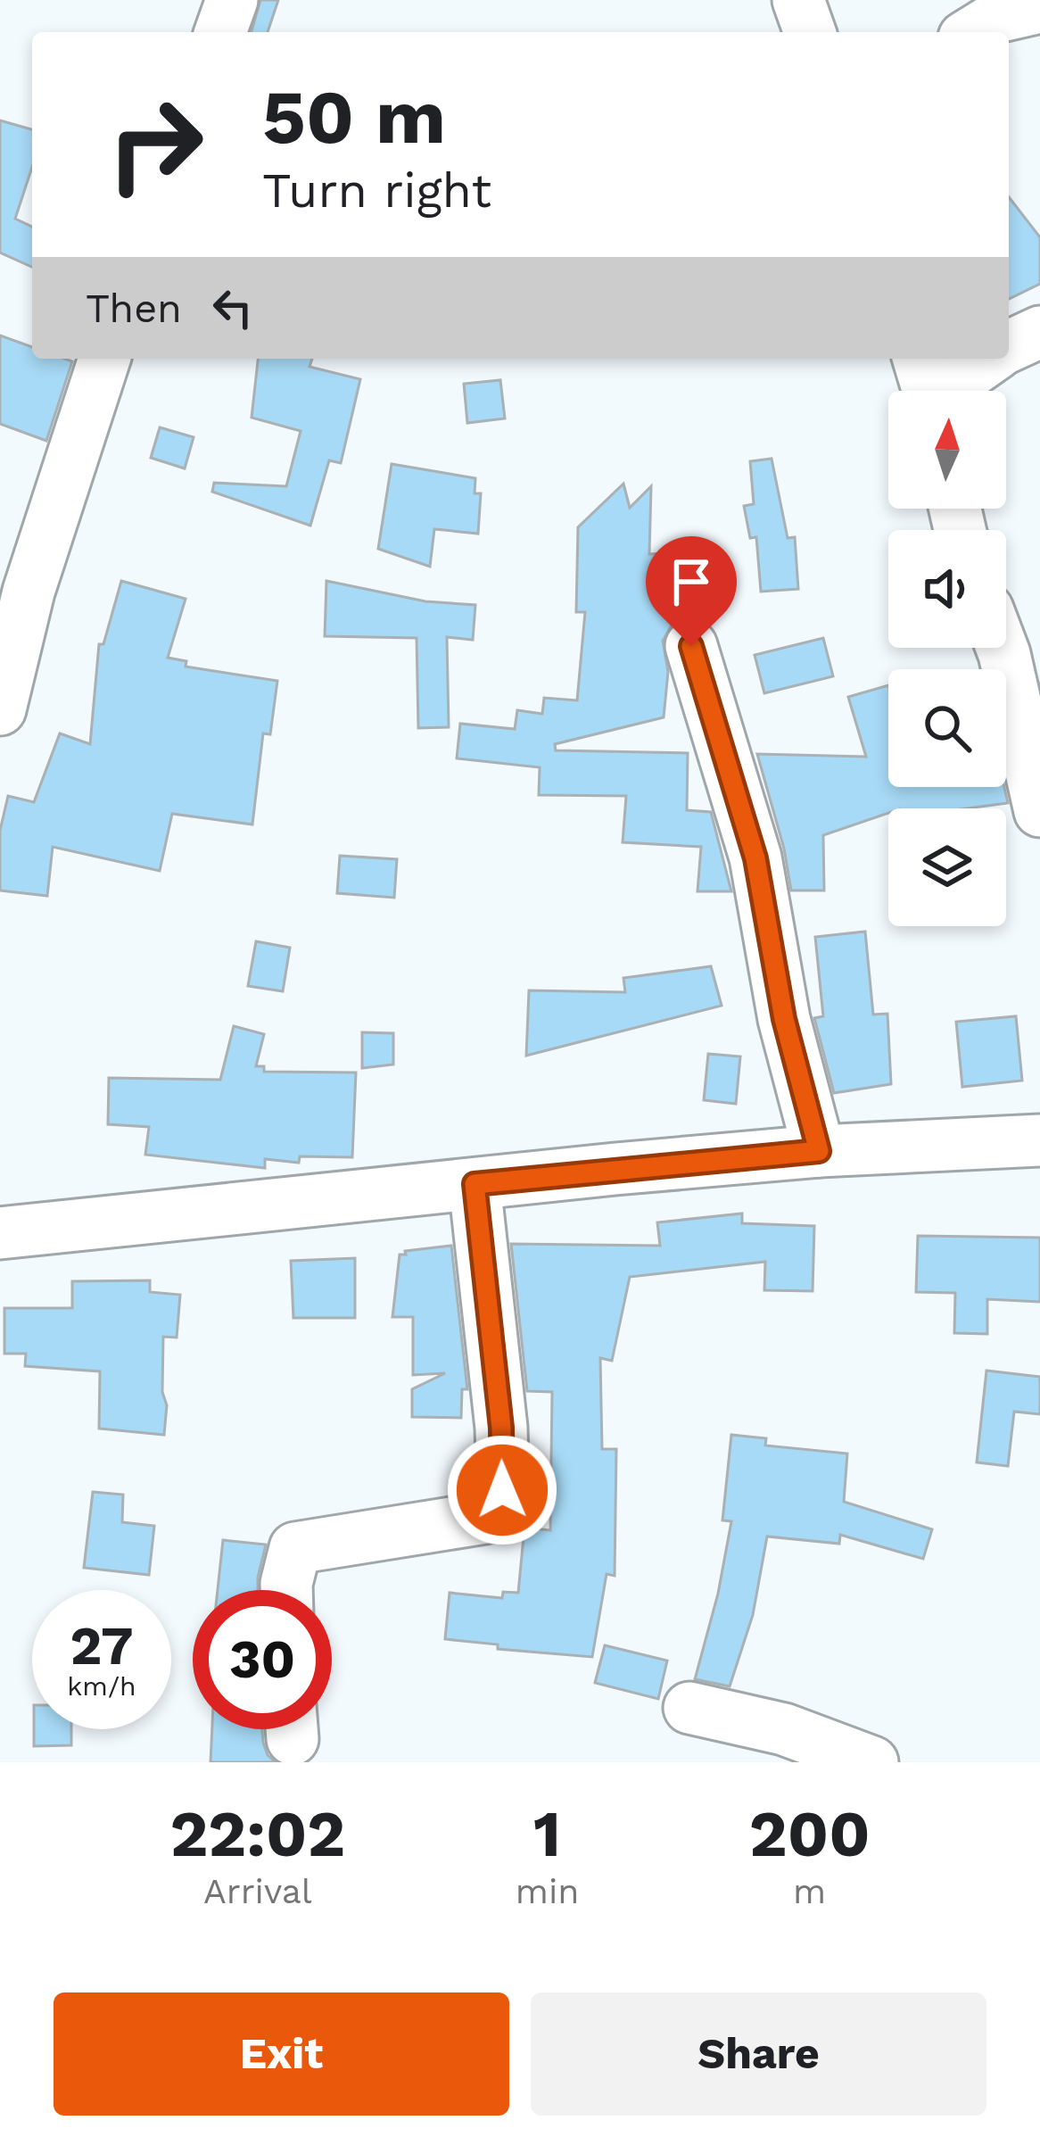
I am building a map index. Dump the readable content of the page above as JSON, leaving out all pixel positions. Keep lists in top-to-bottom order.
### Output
{
  "north": "top",
  "page": {
    "turn": ["50 m", "Turn right"],
    "then": "Then",
    "speed": "27 km/h",
    "limit": "30",
    "eta": [
      "22:02",
      "Arrival",
      "1",
      "min",
      "200",
      "m"
    ],
    "buttons": ["Exit", "Share"]
  }
}
